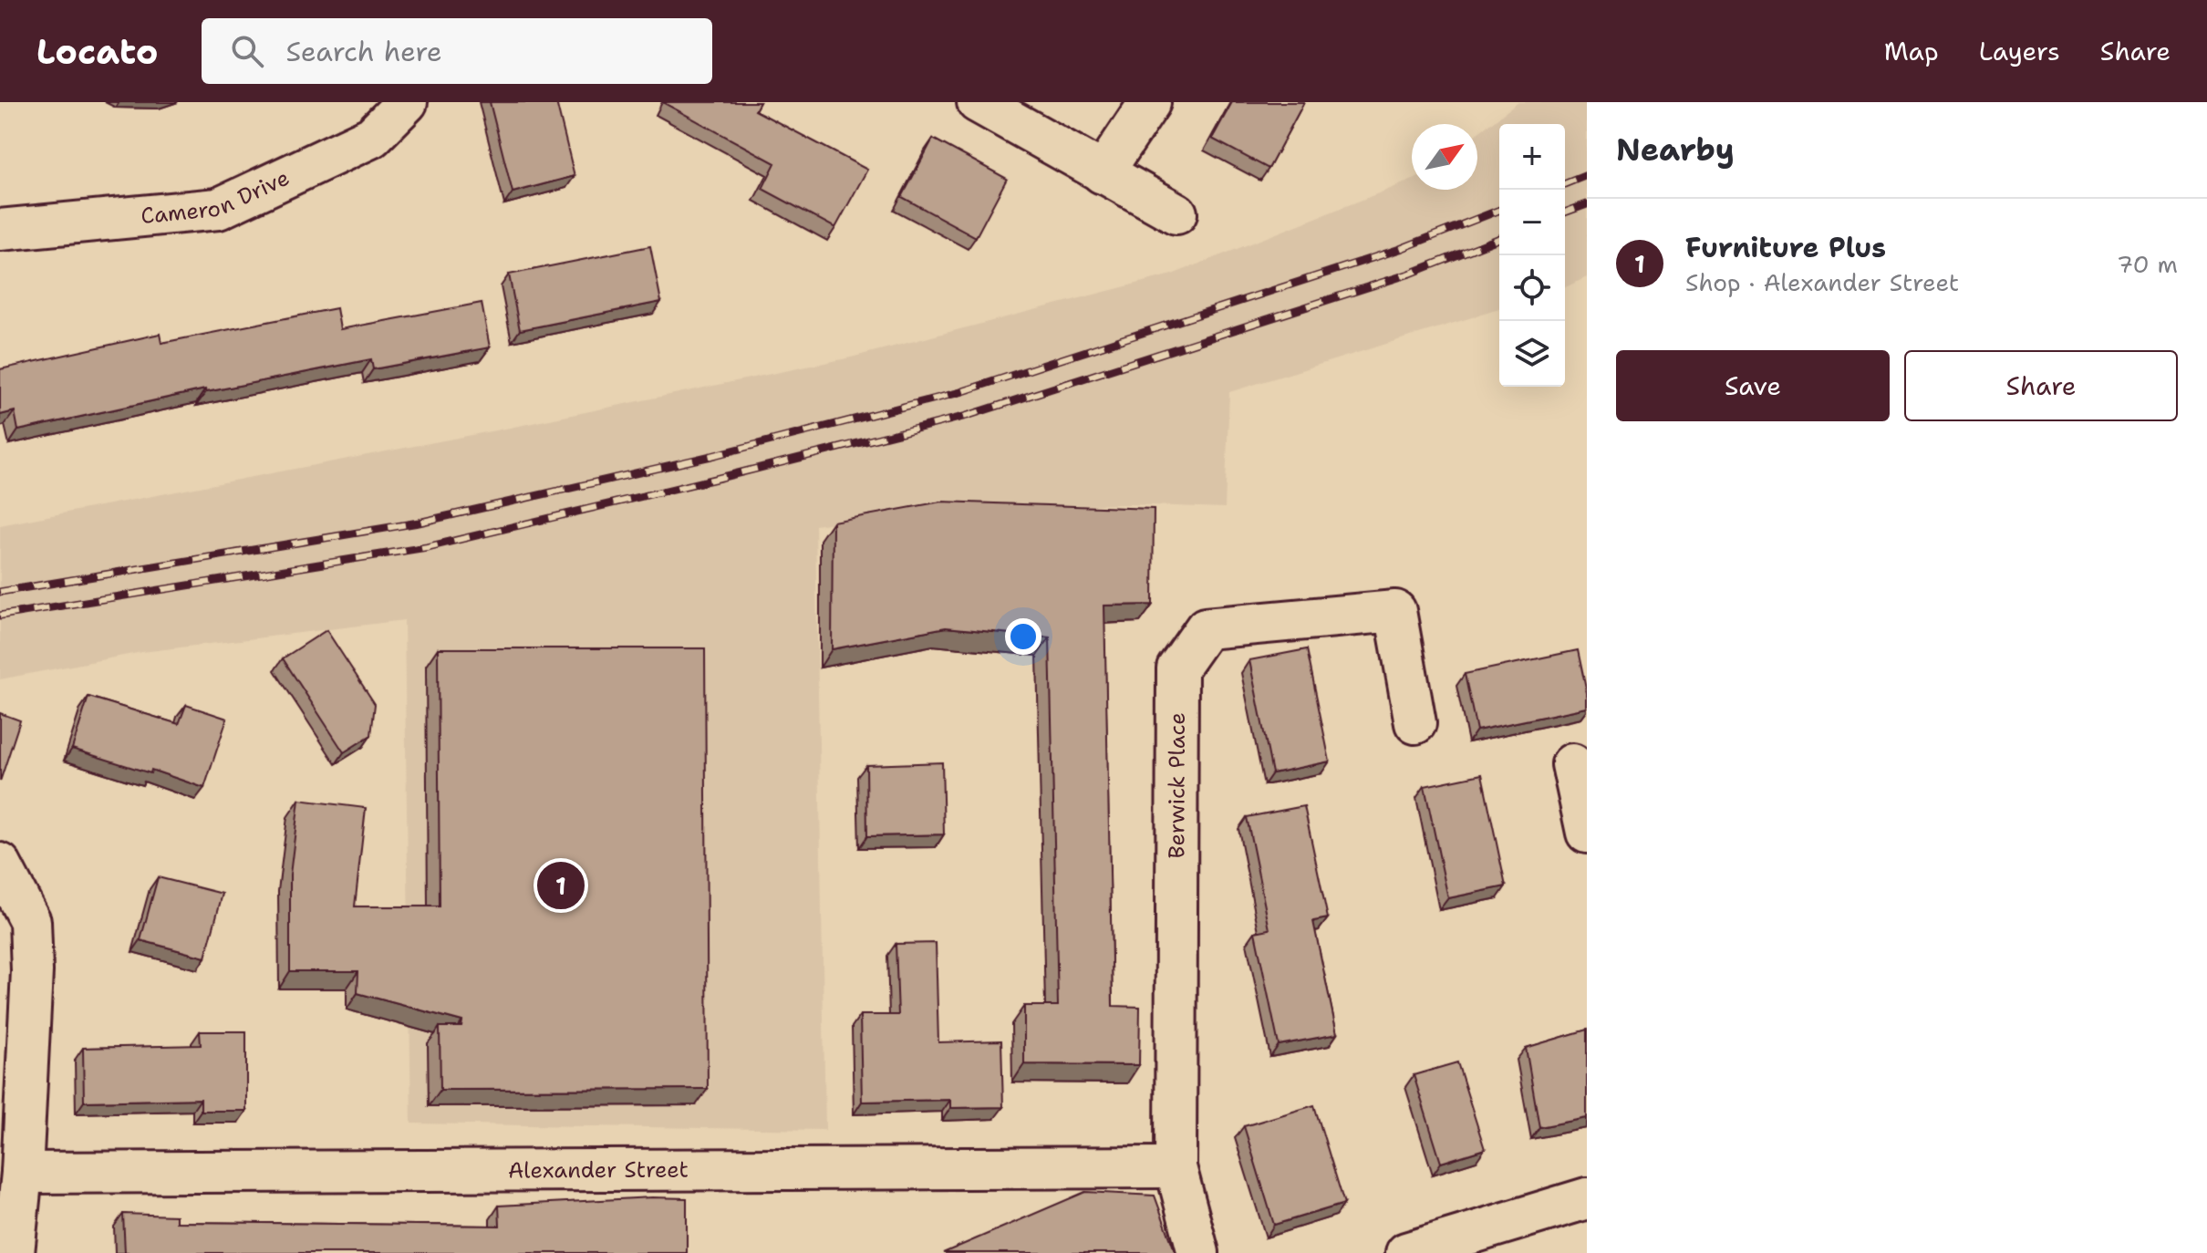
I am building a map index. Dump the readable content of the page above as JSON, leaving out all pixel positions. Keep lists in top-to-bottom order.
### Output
{
  "streets": {
    "street": ["Cameron Drive", "Berwick Place", "Alexander Street"]
  },
  "crossings": [
    ["Berwick Place", "Alexander Street"]
  ],
  "north": "top right",
  "page": {
    "header": "Locato",
    "search": "Search here",
    "nav": ["Map", "Layers", "Share"],
    "heading": "Nearby",
    "map_buttons": ["+", "−"],
    "list": [
      {
        "mark": "1",
        "name": "Furniture Plus",
        "note": "Shop · Alexander Street",
        "value": "70 m"
      }
    ],
    "buttons": ["Save", "Share"],
    "pins": "1"
  }
}
